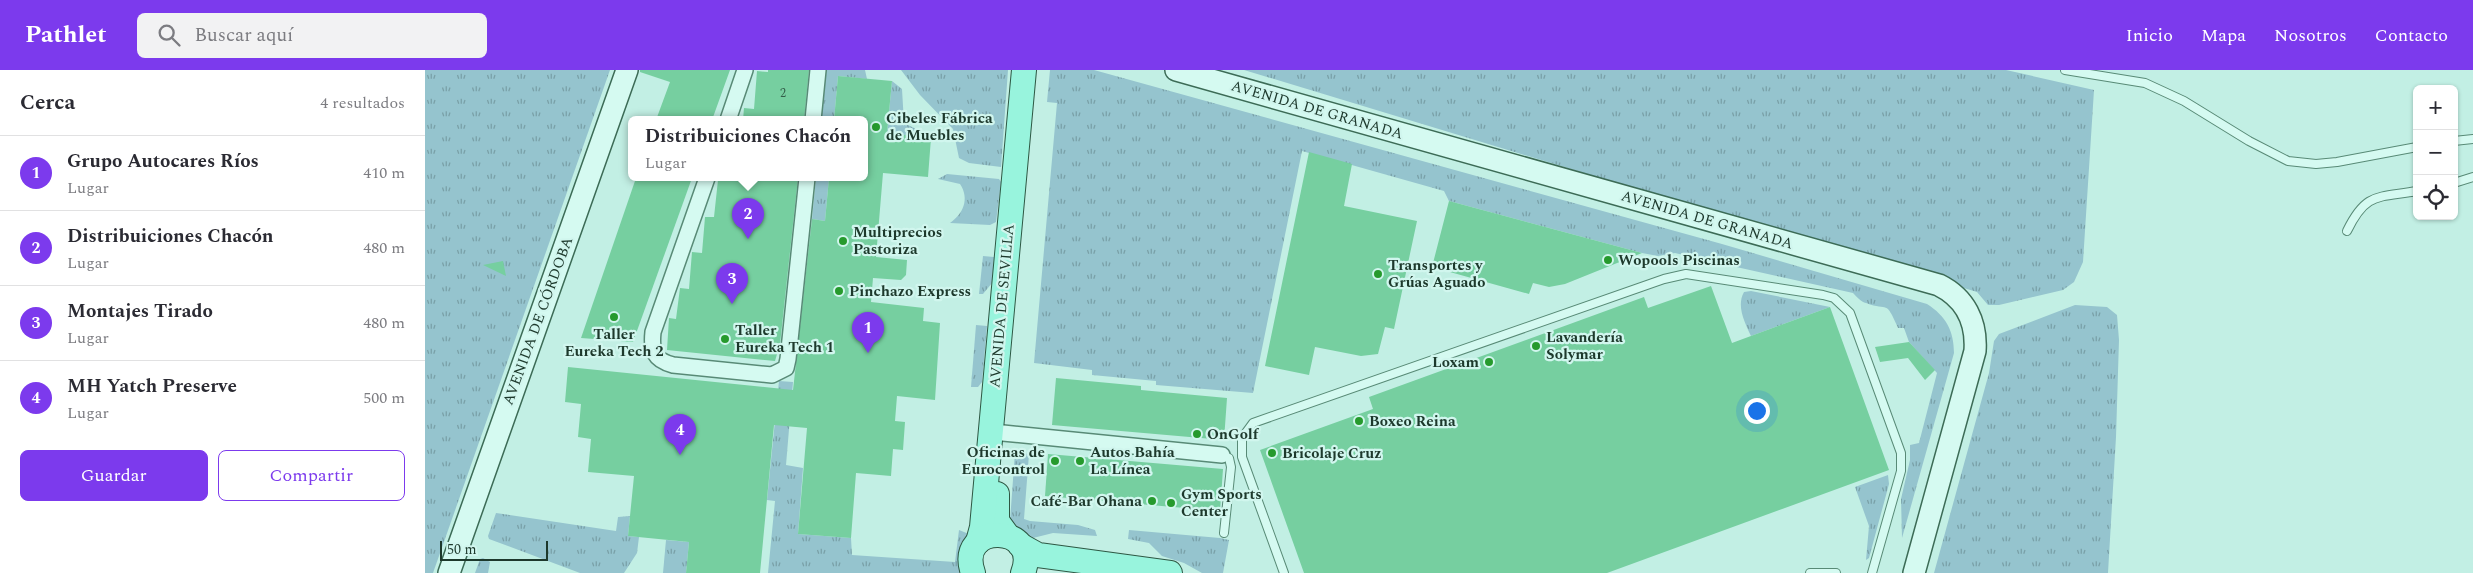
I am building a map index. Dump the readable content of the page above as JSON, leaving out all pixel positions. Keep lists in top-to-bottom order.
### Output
{
  "streets": {
    "main road": ["AVENIDA DE SEVILLA"],
    "street": ["AVENIDA DE GRANADA", "AVENIDA DE CÓRDOBA"]
  },
  "places": [
    "Cibeles Fábrica de Muebles",
    "Multiprecios Pastoriza",
    "Wopools Piscinas",
    "Transportes y Grúas Aguado",
    "Pinchazo Express",
    "Taller Eureka Tech 2",
    "Taller Eureka Tech 1",
    "Lavandería Solymar",
    "Loxam",
    "Boxeo Reina",
    "OnGolf",
    "Bricolaje Cruz",
    "Oficinas de Eurocontrol",
    "Autos Bahía La Línea",
    "Café-Bar Ohana",
    "Gym Sports Center"
  ],
  "house_numbers": ["2"],
  "scale_bar": "50 m",
  "page": {
    "header": "Pathlet",
    "search": "Buscar aquí",
    "nav": [
      "Inicio",
      "Mapa",
      "Nosotros",
      "Contacto"
    ],
    "heading": ["Cerca", "4 resultados"],
    "map_buttons": ["+", "−"],
    "popup": ["Distribuiciones Chacón", "Lugar"],
    "list": [
      {
        "mark": "1",
        "name": "Grupo Autocares Ríos",
        "note": "Lugar",
        "value": "410 m"
      },
      {
        "mark": "2",
        "name": "Distribuiciones Chacón",
        "note": "Lugar",
        "value": "480 m"
      },
      {
        "mark": "3",
        "name": "Montajes Tirado",
        "note": "Lugar",
        "value": "480 m"
      },
      {
        "mark": "4",
        "name": "MH Yatch Preserve",
        "note": "Lugar",
        "value": "500 m"
      }
    ],
    "pins": [
      "2",
      "3",
      "1",
      "4"
    ],
    "buttons": ["Guardar", "Compartir"],
    "scale": "50 m"
  }
}
